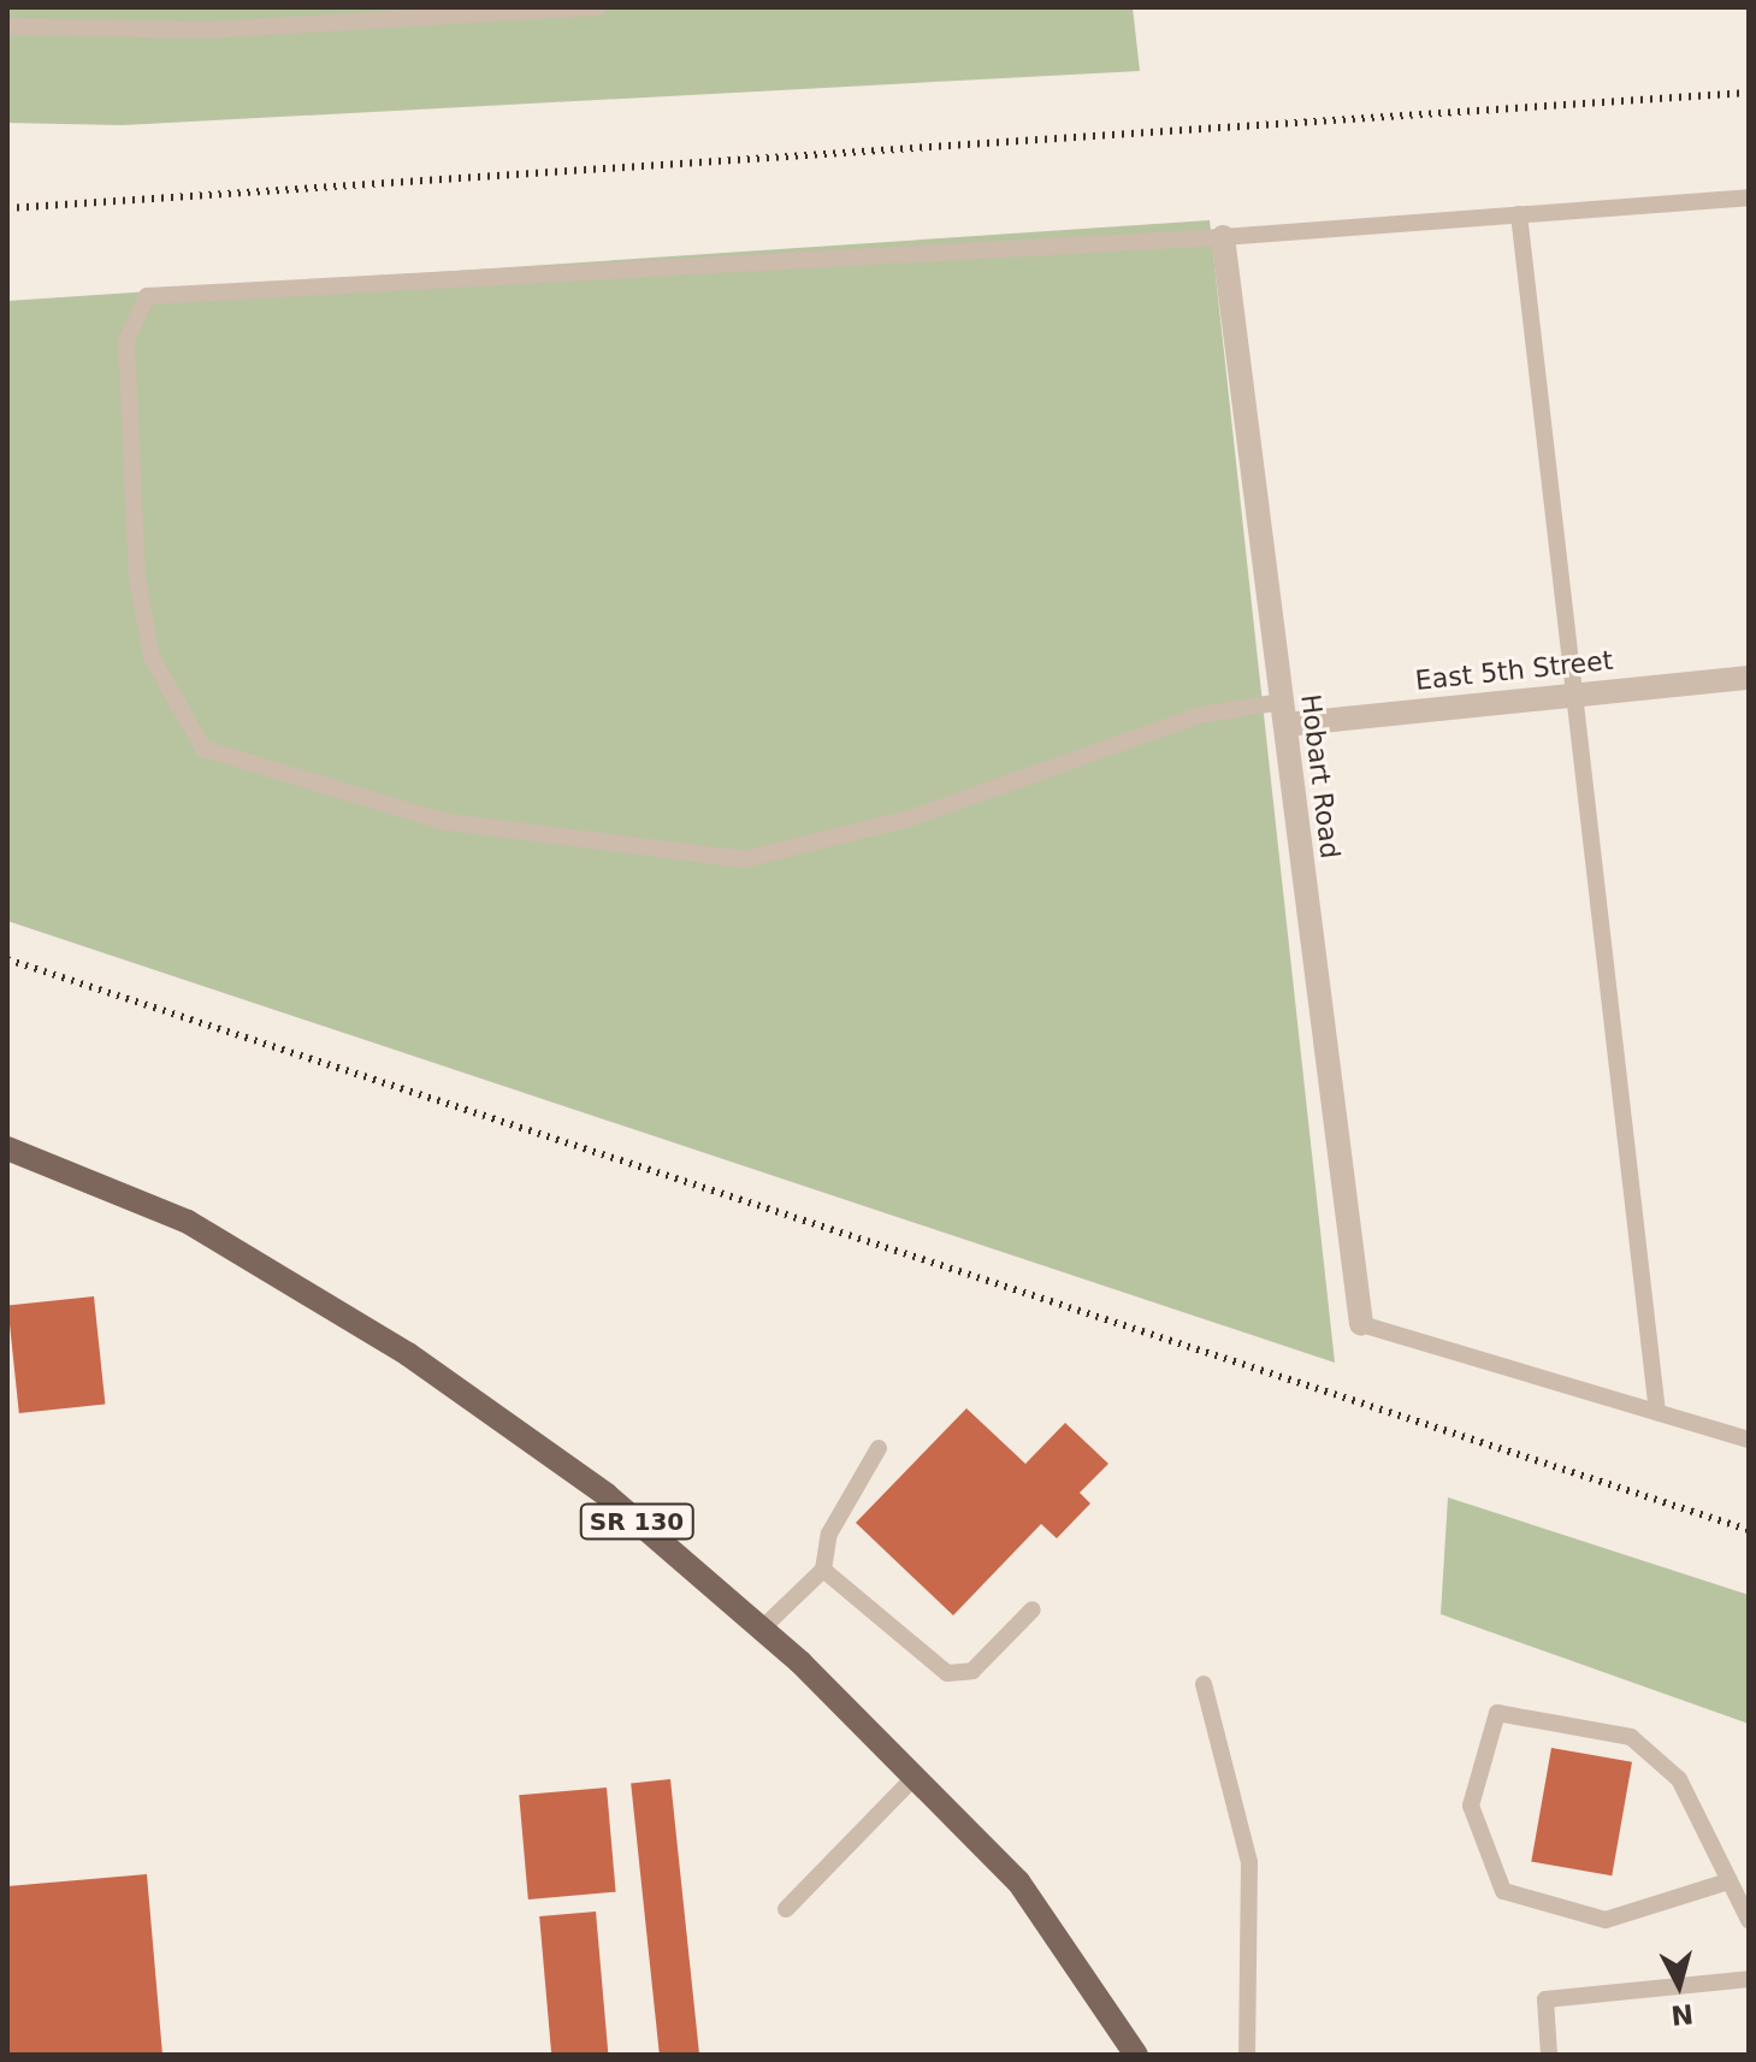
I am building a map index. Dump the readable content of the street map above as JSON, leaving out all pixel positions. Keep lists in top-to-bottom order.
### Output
{
  "streets": {
    "main road": ["SR 130"],
    "street": ["East 5th Street", "Hobart Road"]
  },
  "crossings": [
    ["East 5th Street", "Hobart Road"]
  ],
  "north": "bottom"
}
